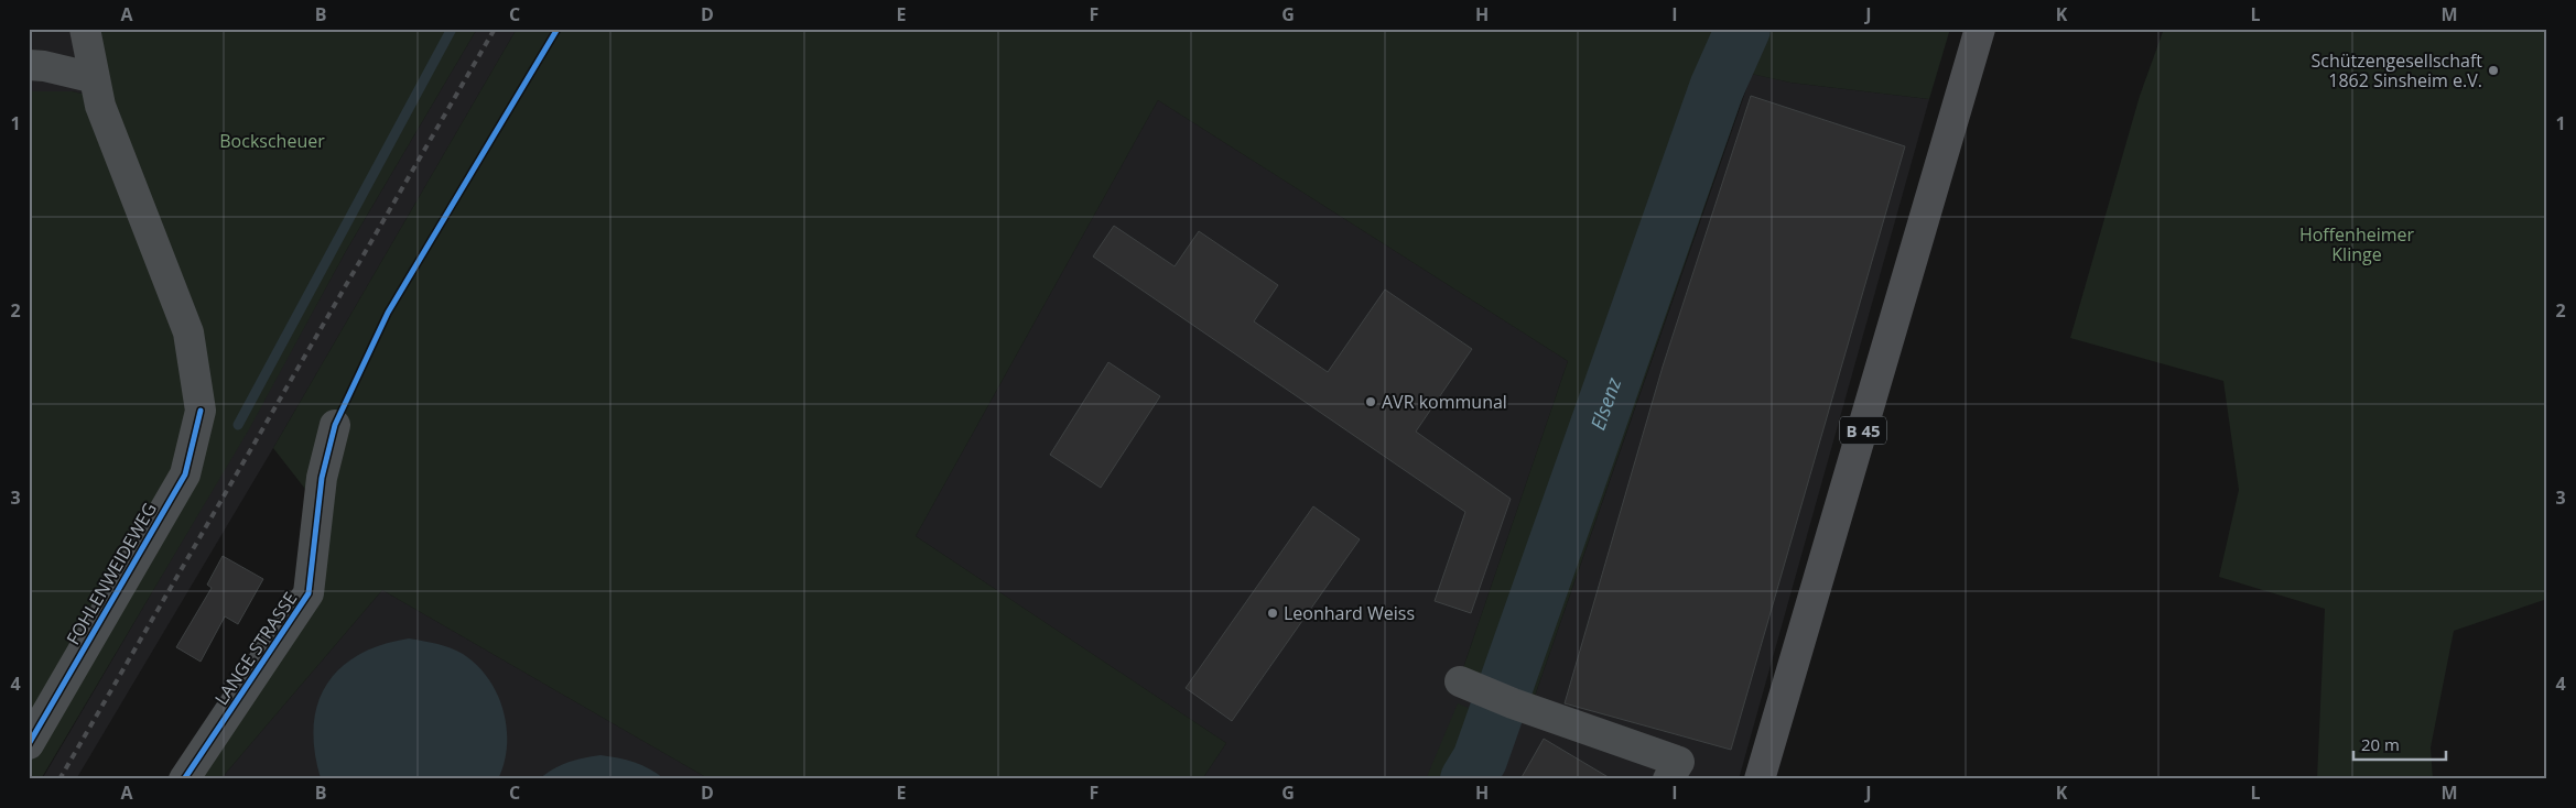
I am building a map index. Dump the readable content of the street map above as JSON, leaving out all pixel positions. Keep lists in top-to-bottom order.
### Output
{
  "streets": {
    "main road": ["B 45"],
    "street": ["FOHLENWEIDEWEG", "LANGE STRASSE"]
  },
  "water": ["Elsenz"],
  "parks": ["Bockscheuer", "Hoffenheimer Klinge"],
  "places": ["Schützengesellschaft 1862 Sinsheim e.V.", "AVR kommunal", "Leonhard Weiss"],
  "scale_bar": "20 m",
  "grid": {
    "columns": [
      "A",
      "B",
      "C",
      "D",
      "E",
      "F",
      "G",
      "H",
      "I",
      "J",
      "K",
      "L",
      "M"
    ],
    "rows": [
      "1",
      "2",
      "3",
      "4"
    ]
  }
}
